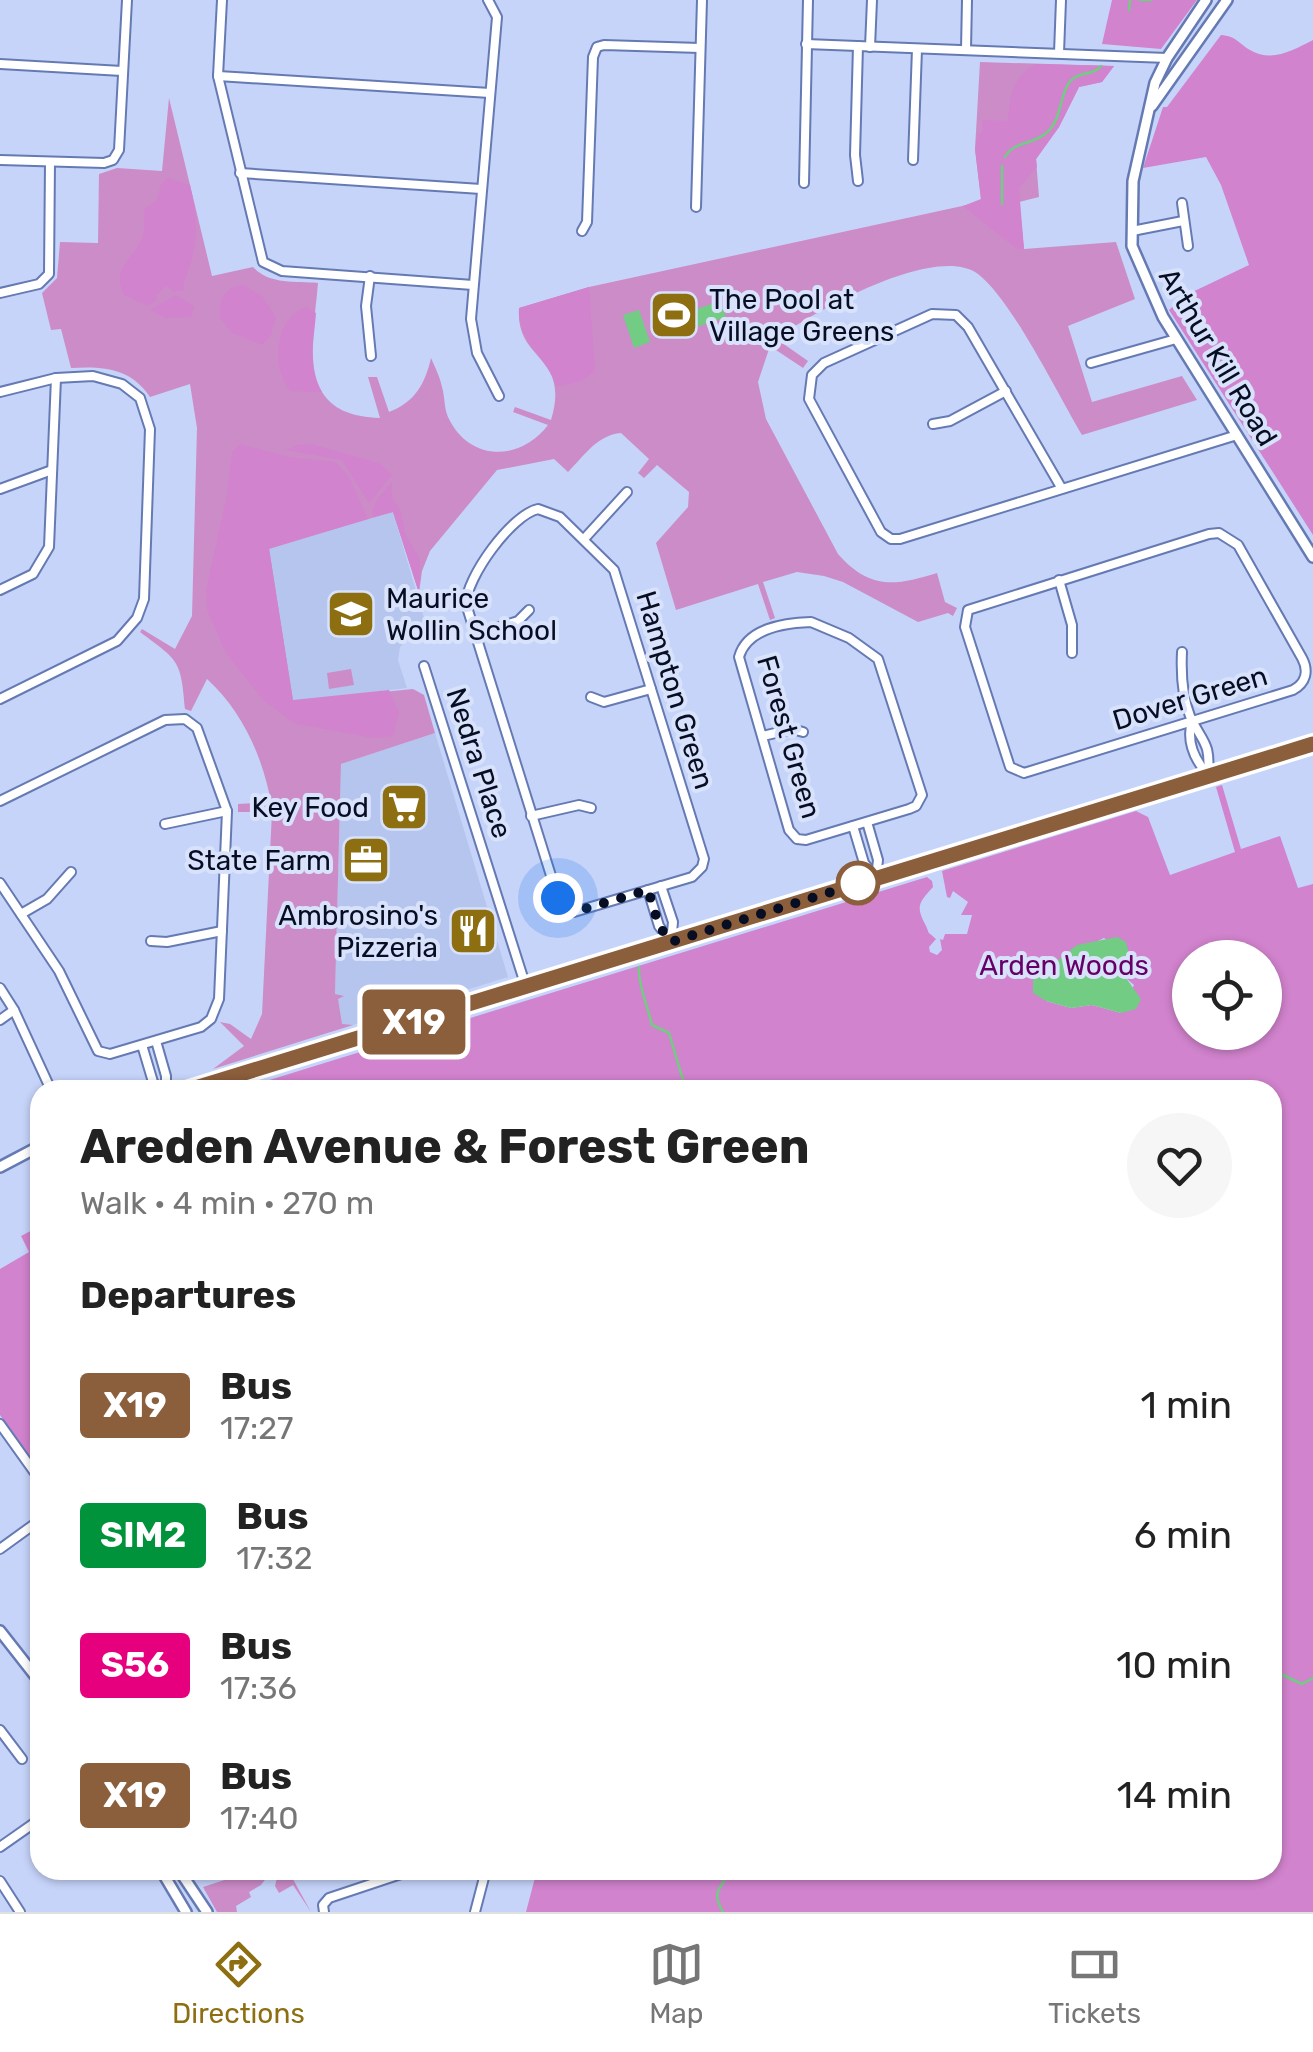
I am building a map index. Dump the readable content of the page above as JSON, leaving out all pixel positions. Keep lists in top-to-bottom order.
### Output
{
  "streets": {
    "street": [
      "Arthur Kill Road",
      "Hampton Green",
      "Dover Green",
      "Forest Green",
      "Nedra Place"
    ]
  },
  "parks": ["Arden Woods"],
  "places": {
    "sports": ["The Pool at Village Greens"],
    "school or university": ["Maurice Wollin School"],
    "supermarket": ["Key Food"],
    "office": ["State Farm"],
    "restaurant": ["Ambrosino's Pizzeria"]
  },
  "lines": ["bus line X19"],
  "page": {
    "on_map": "X19",
    "heading": [
      ["Areden Avenue & Forest Green", "Walk · 4 min · 270 m"],
      "Departures"
    ],
    "list": [
      {
        "mark": "X19",
        "name": "Bus",
        "note": "17:27",
        "value": "1 min"
      },
      {
        "mark": "SIM2",
        "name": "Bus",
        "note": "17:32",
        "value": "6 min"
      },
      {
        "mark": "S56",
        "name": "Bus",
        "note": "17:36",
        "value": "10 min"
      },
      {
        "mark": "X19",
        "name": "Bus",
        "note": "17:40",
        "value": "14 min"
      }
    ],
    "tabs": ["Directions", "Map", "Tickets"]
  }
}
